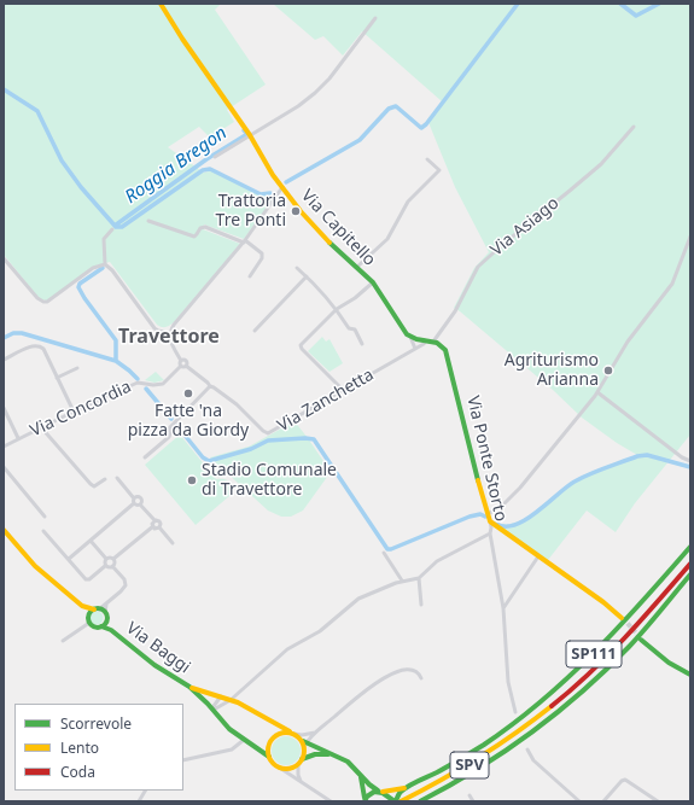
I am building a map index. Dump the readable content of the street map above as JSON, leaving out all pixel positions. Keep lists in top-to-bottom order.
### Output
{
  "streets": {
    "main road": [
      "Via Capitello",
      "Via Ponte Storto",
      "Via Baggi",
      "SP111",
      "SPV"
    ],
    "street": ["Via Asiago", "Via Zanchetta", "Via Concordia"]
  },
  "crossings": [
    ["Via Asiago", "Via Ponte Storto"],
    ["Via Capitello", "Via Zanchetta"],
    ["Via Baggi", "SP111"],
    ["Via Baggi", "SPV"],
    ["SP111", "SPV"]
  ],
  "districts": ["Travettore"],
  "water": ["Roggia Bregon"],
  "places": [
    "Trattoria Tre Ponti",
    "Agriturismo Arianna",
    "Fatte 'na pizza da Giordy",
    "Stadio Comunale di Travettore"
  ],
  "legend": ["Scorrevole", "Lento", "Coda"]
}
